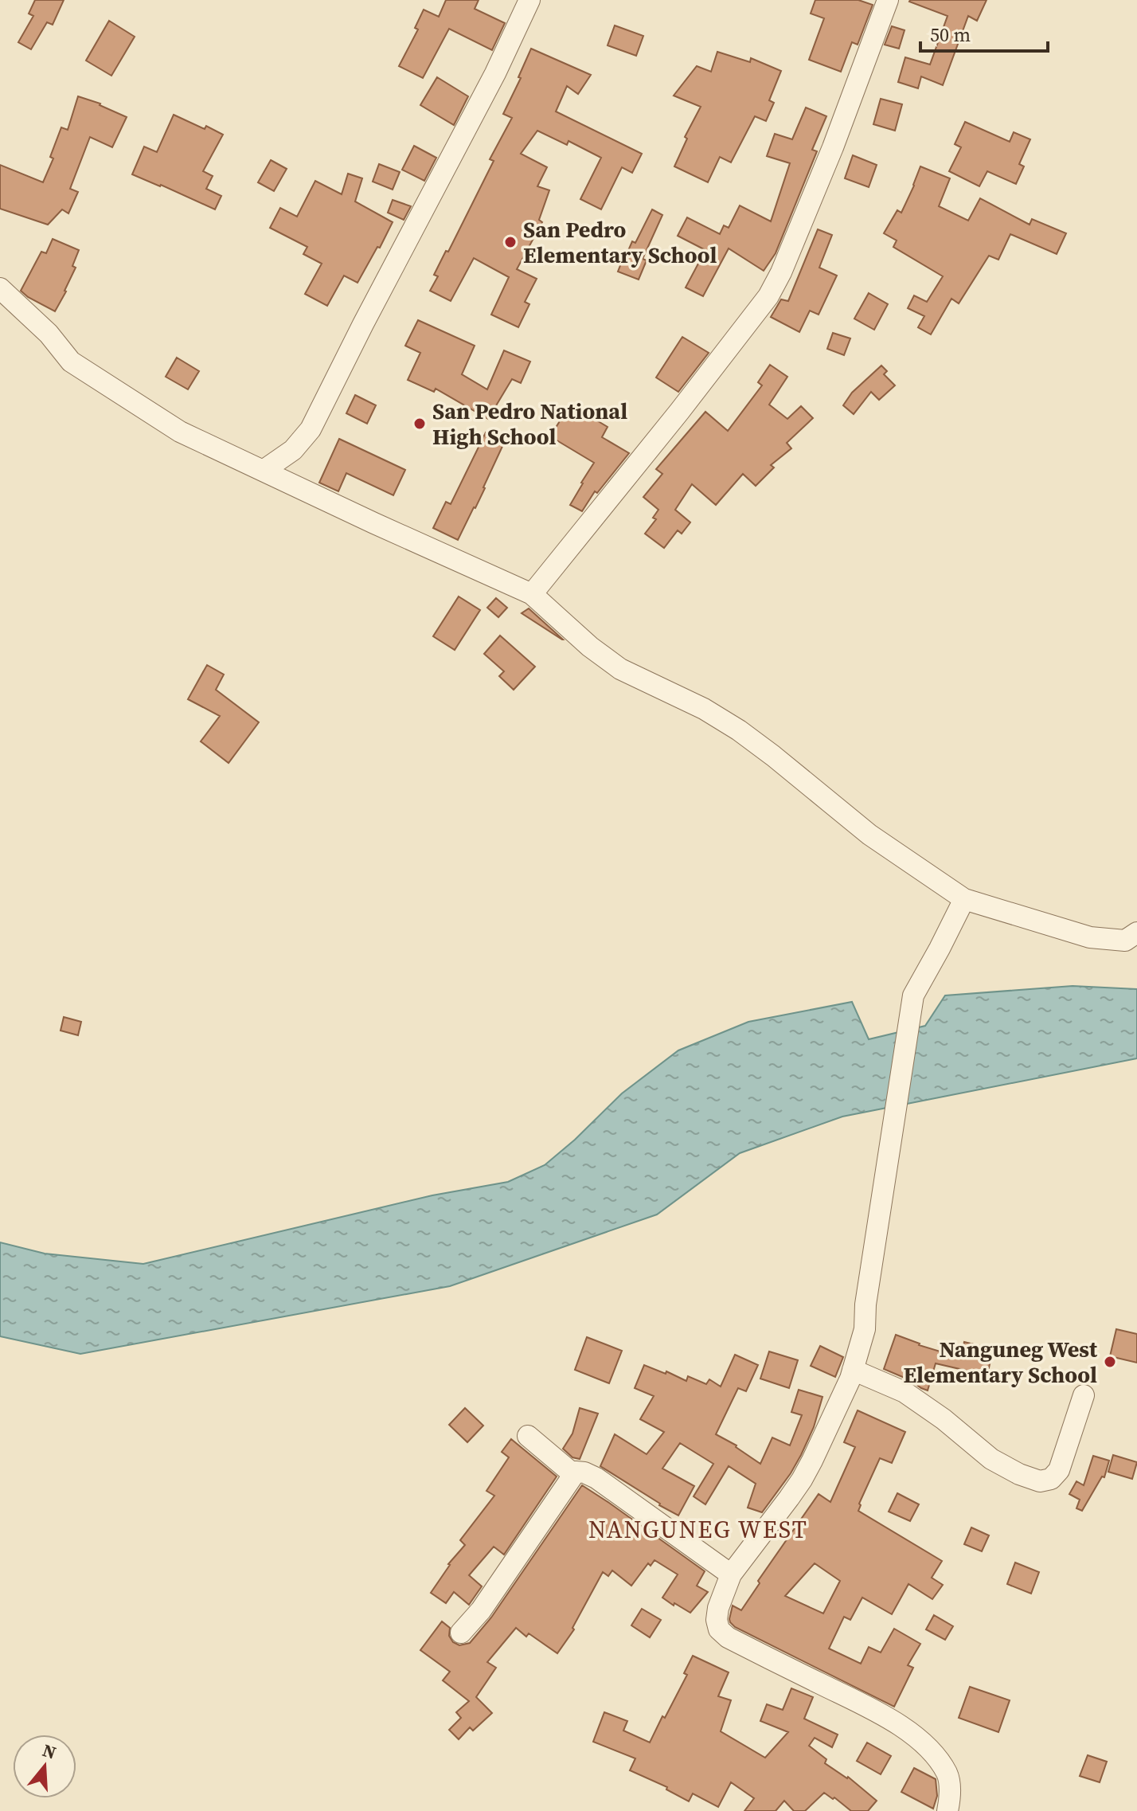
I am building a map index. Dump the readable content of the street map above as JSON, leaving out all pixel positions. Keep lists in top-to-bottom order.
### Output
{
  "districts": ["NANGUNEG WEST"],
  "places": ["San Pedro Elementary School", "San Pedro National High School", "Nanguneg West Elementary School"],
  "scale_bar": "50 m",
  "north": "top"
}
